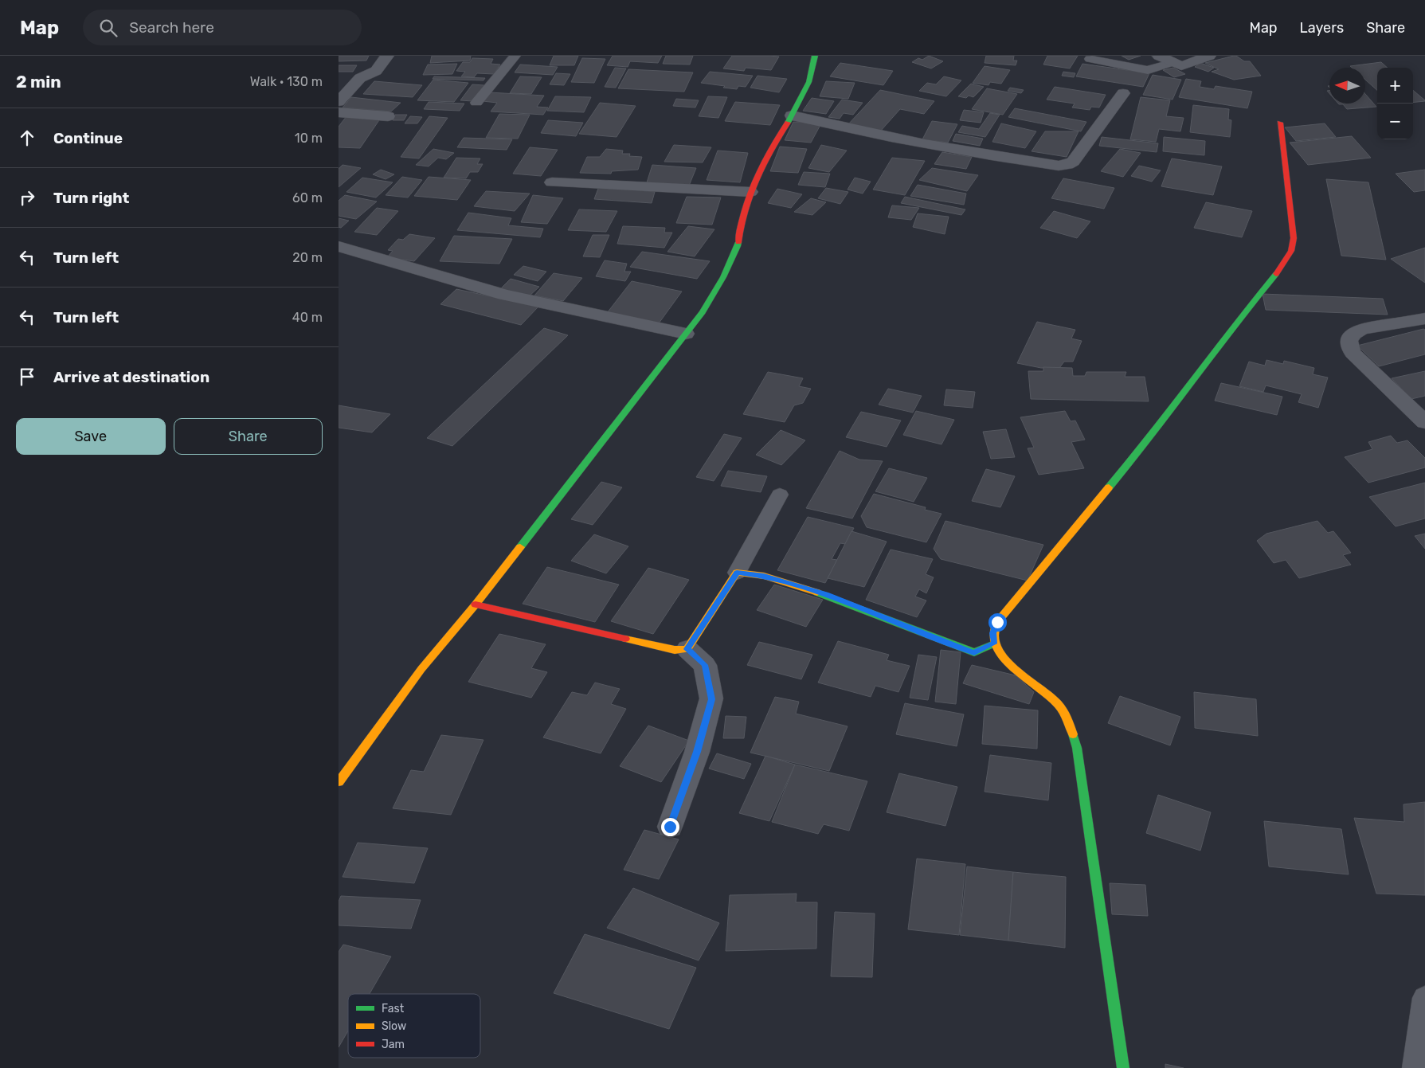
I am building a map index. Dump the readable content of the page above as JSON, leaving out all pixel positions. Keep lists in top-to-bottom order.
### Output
{
  "legend": ["Fast", "Slow", "Jam"],
  "north": "left",
  "page": {
    "header": "Map",
    "search": "Search here",
    "nav": ["Map", "Layers", "Share"],
    "heading": ["2 min", "Walk · 130 m"],
    "map_buttons": ["+", "−"],
    "list": [
      ["Continue", "10 m"],
      ["Turn right", "60 m"],
      ["Turn left", "20 m"],
      ["Turn left", "40 m"],
      "Arrive at destination"
    ],
    "buttons": ["Save", "Share"]
  }
}
